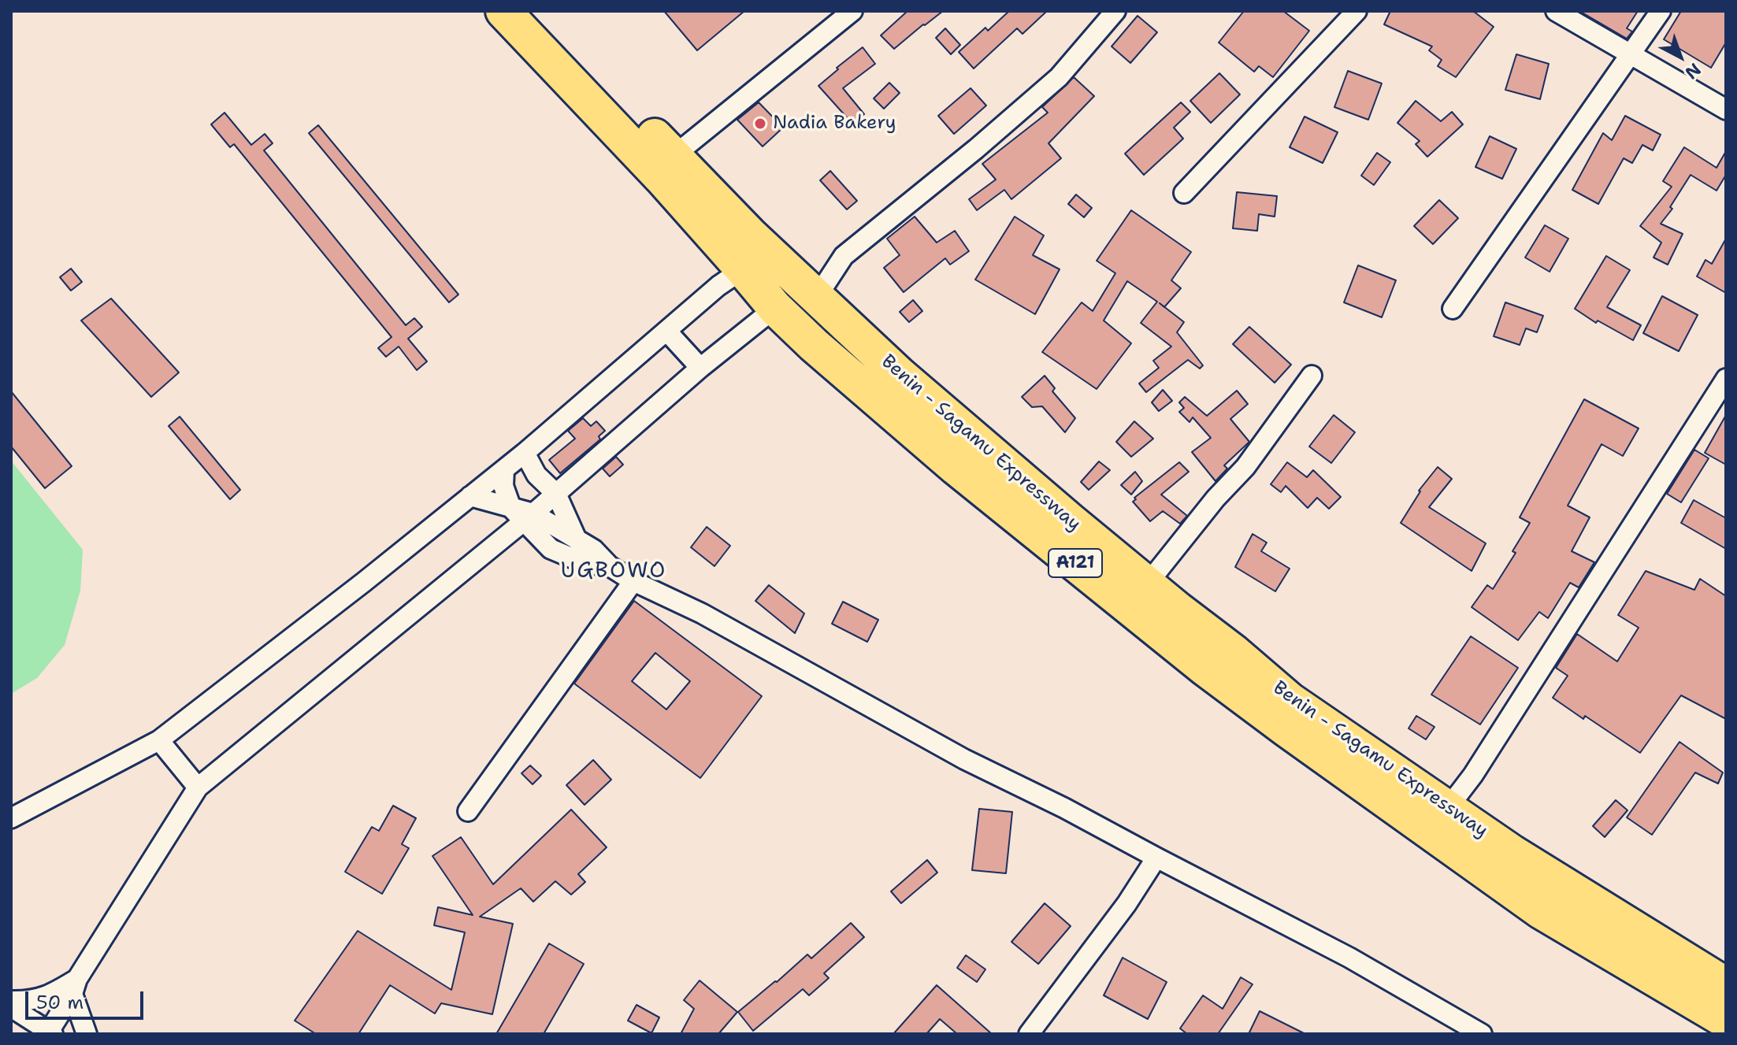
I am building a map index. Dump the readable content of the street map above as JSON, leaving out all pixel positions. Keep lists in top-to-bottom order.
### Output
{
  "streets": {
    "highway": ["Benin - Sagamu Expressway", "A121"]
  },
  "crossings": [
    ["Benin - Sagamu Expressway", "A121"]
  ],
  "districts": ["UGBOWO"],
  "places": ["Nadia Bakery"],
  "scale_bar": "50 m",
  "north": "bottom right"
}
